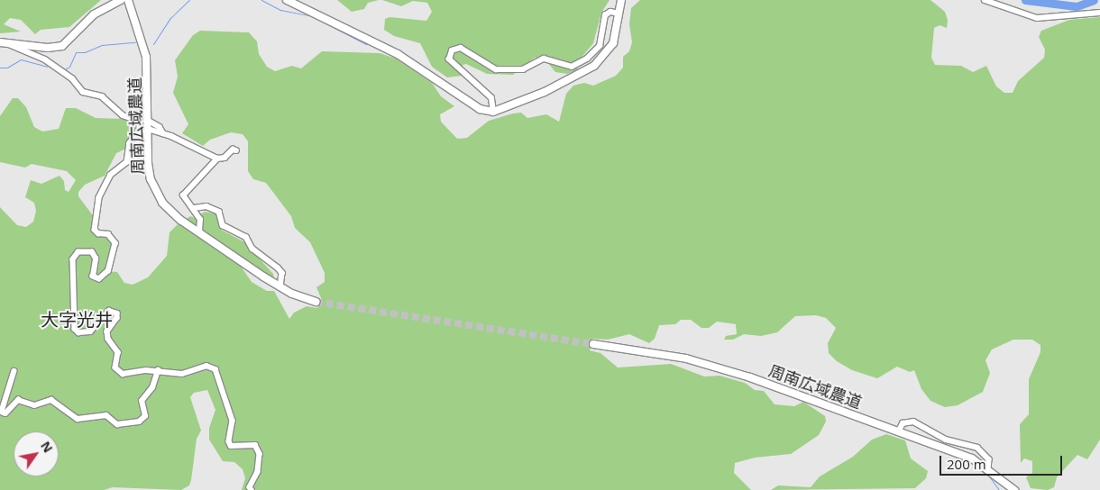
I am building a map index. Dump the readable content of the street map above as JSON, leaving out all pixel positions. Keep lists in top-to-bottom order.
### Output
{
  "streets": {
    "street": ["周南広域農道"]
  },
  "districts": ["大字光井"],
  "scale_bar": "200 m",
  "north": "top right"
}
